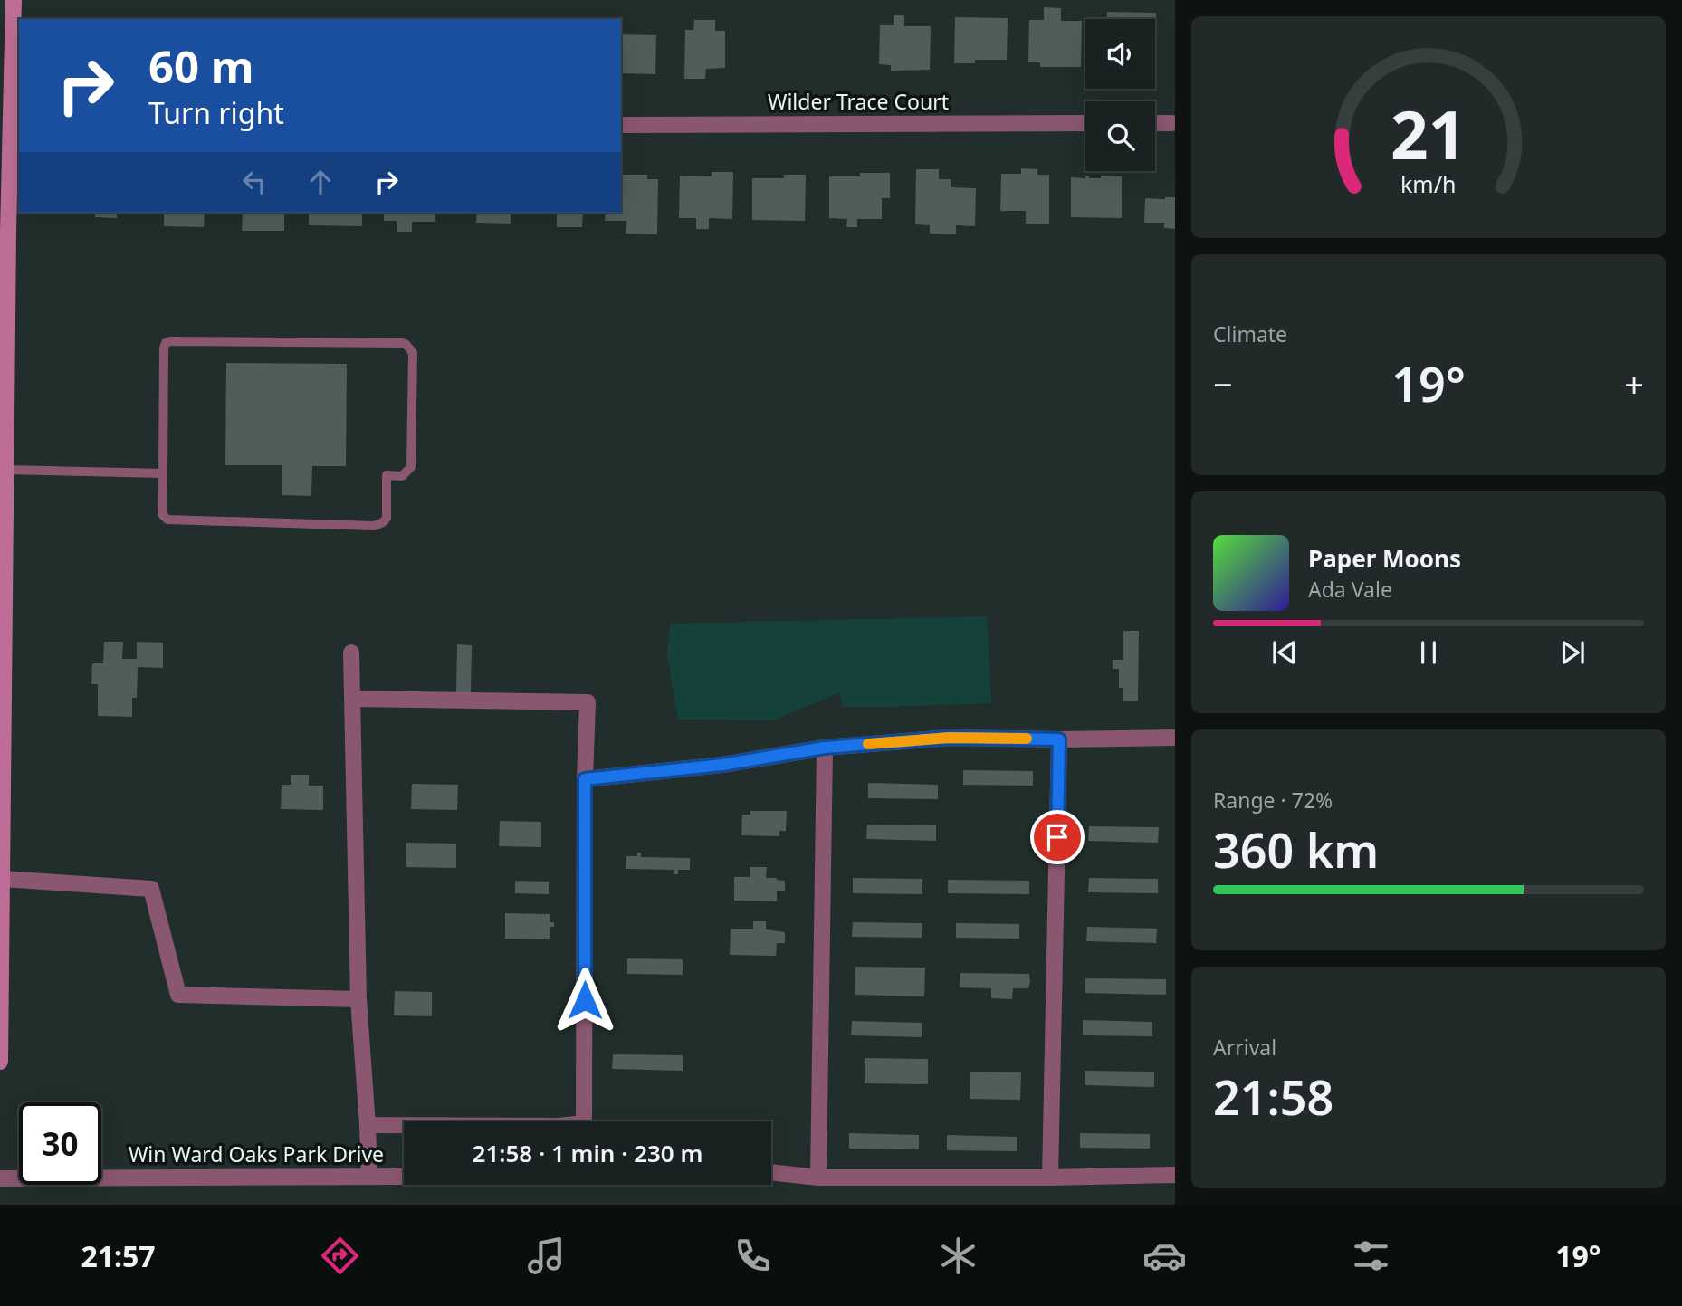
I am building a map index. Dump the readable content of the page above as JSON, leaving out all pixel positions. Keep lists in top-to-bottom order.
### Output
{
  "streets": {
    "street": ["Wilder Trace Court", "Win Ward Oaks Park Drive"]
  },
  "page": {
    "turn": ["60 m", "Turn right"],
    "tile": [
      "Climate",
      ["Range · 72%", "360 km"],
      ["Arrival", "21:58"]
    ],
    "heat": ["−", "19°", "+"],
    "song": ["Paper Moons", "Ada Vale"],
    "limit": "30",
    "trip": "21:58 · 1 min · 230 m",
    "tabs": ["21:57", "19°"],
    "gauge": ["21", "km/h"]
  }
}
